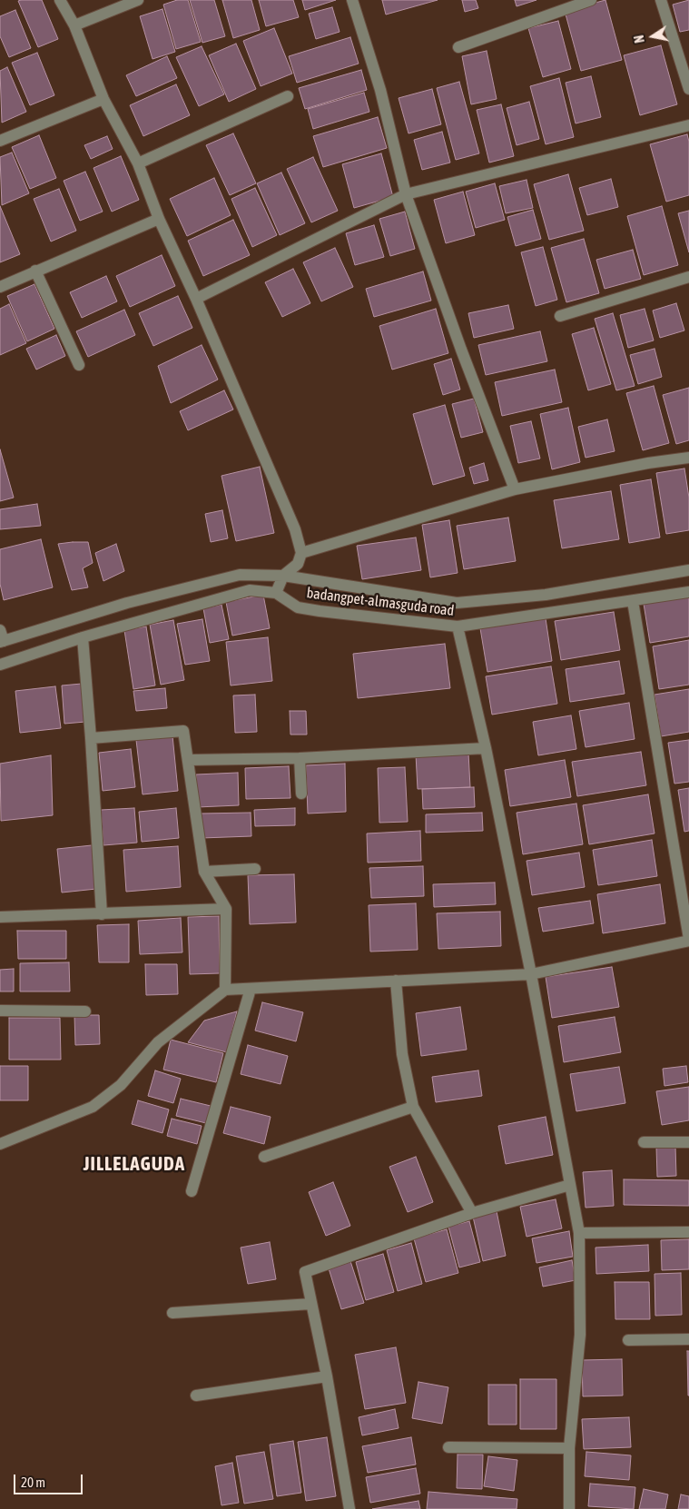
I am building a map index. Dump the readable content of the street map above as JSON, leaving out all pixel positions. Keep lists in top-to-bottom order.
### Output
{
  "streets": {
    "street": ["badangpet-almasguda road"]
  },
  "districts": ["JILLELAGUDA"],
  "scale_bar": "20 m",
  "north": "left"
}
